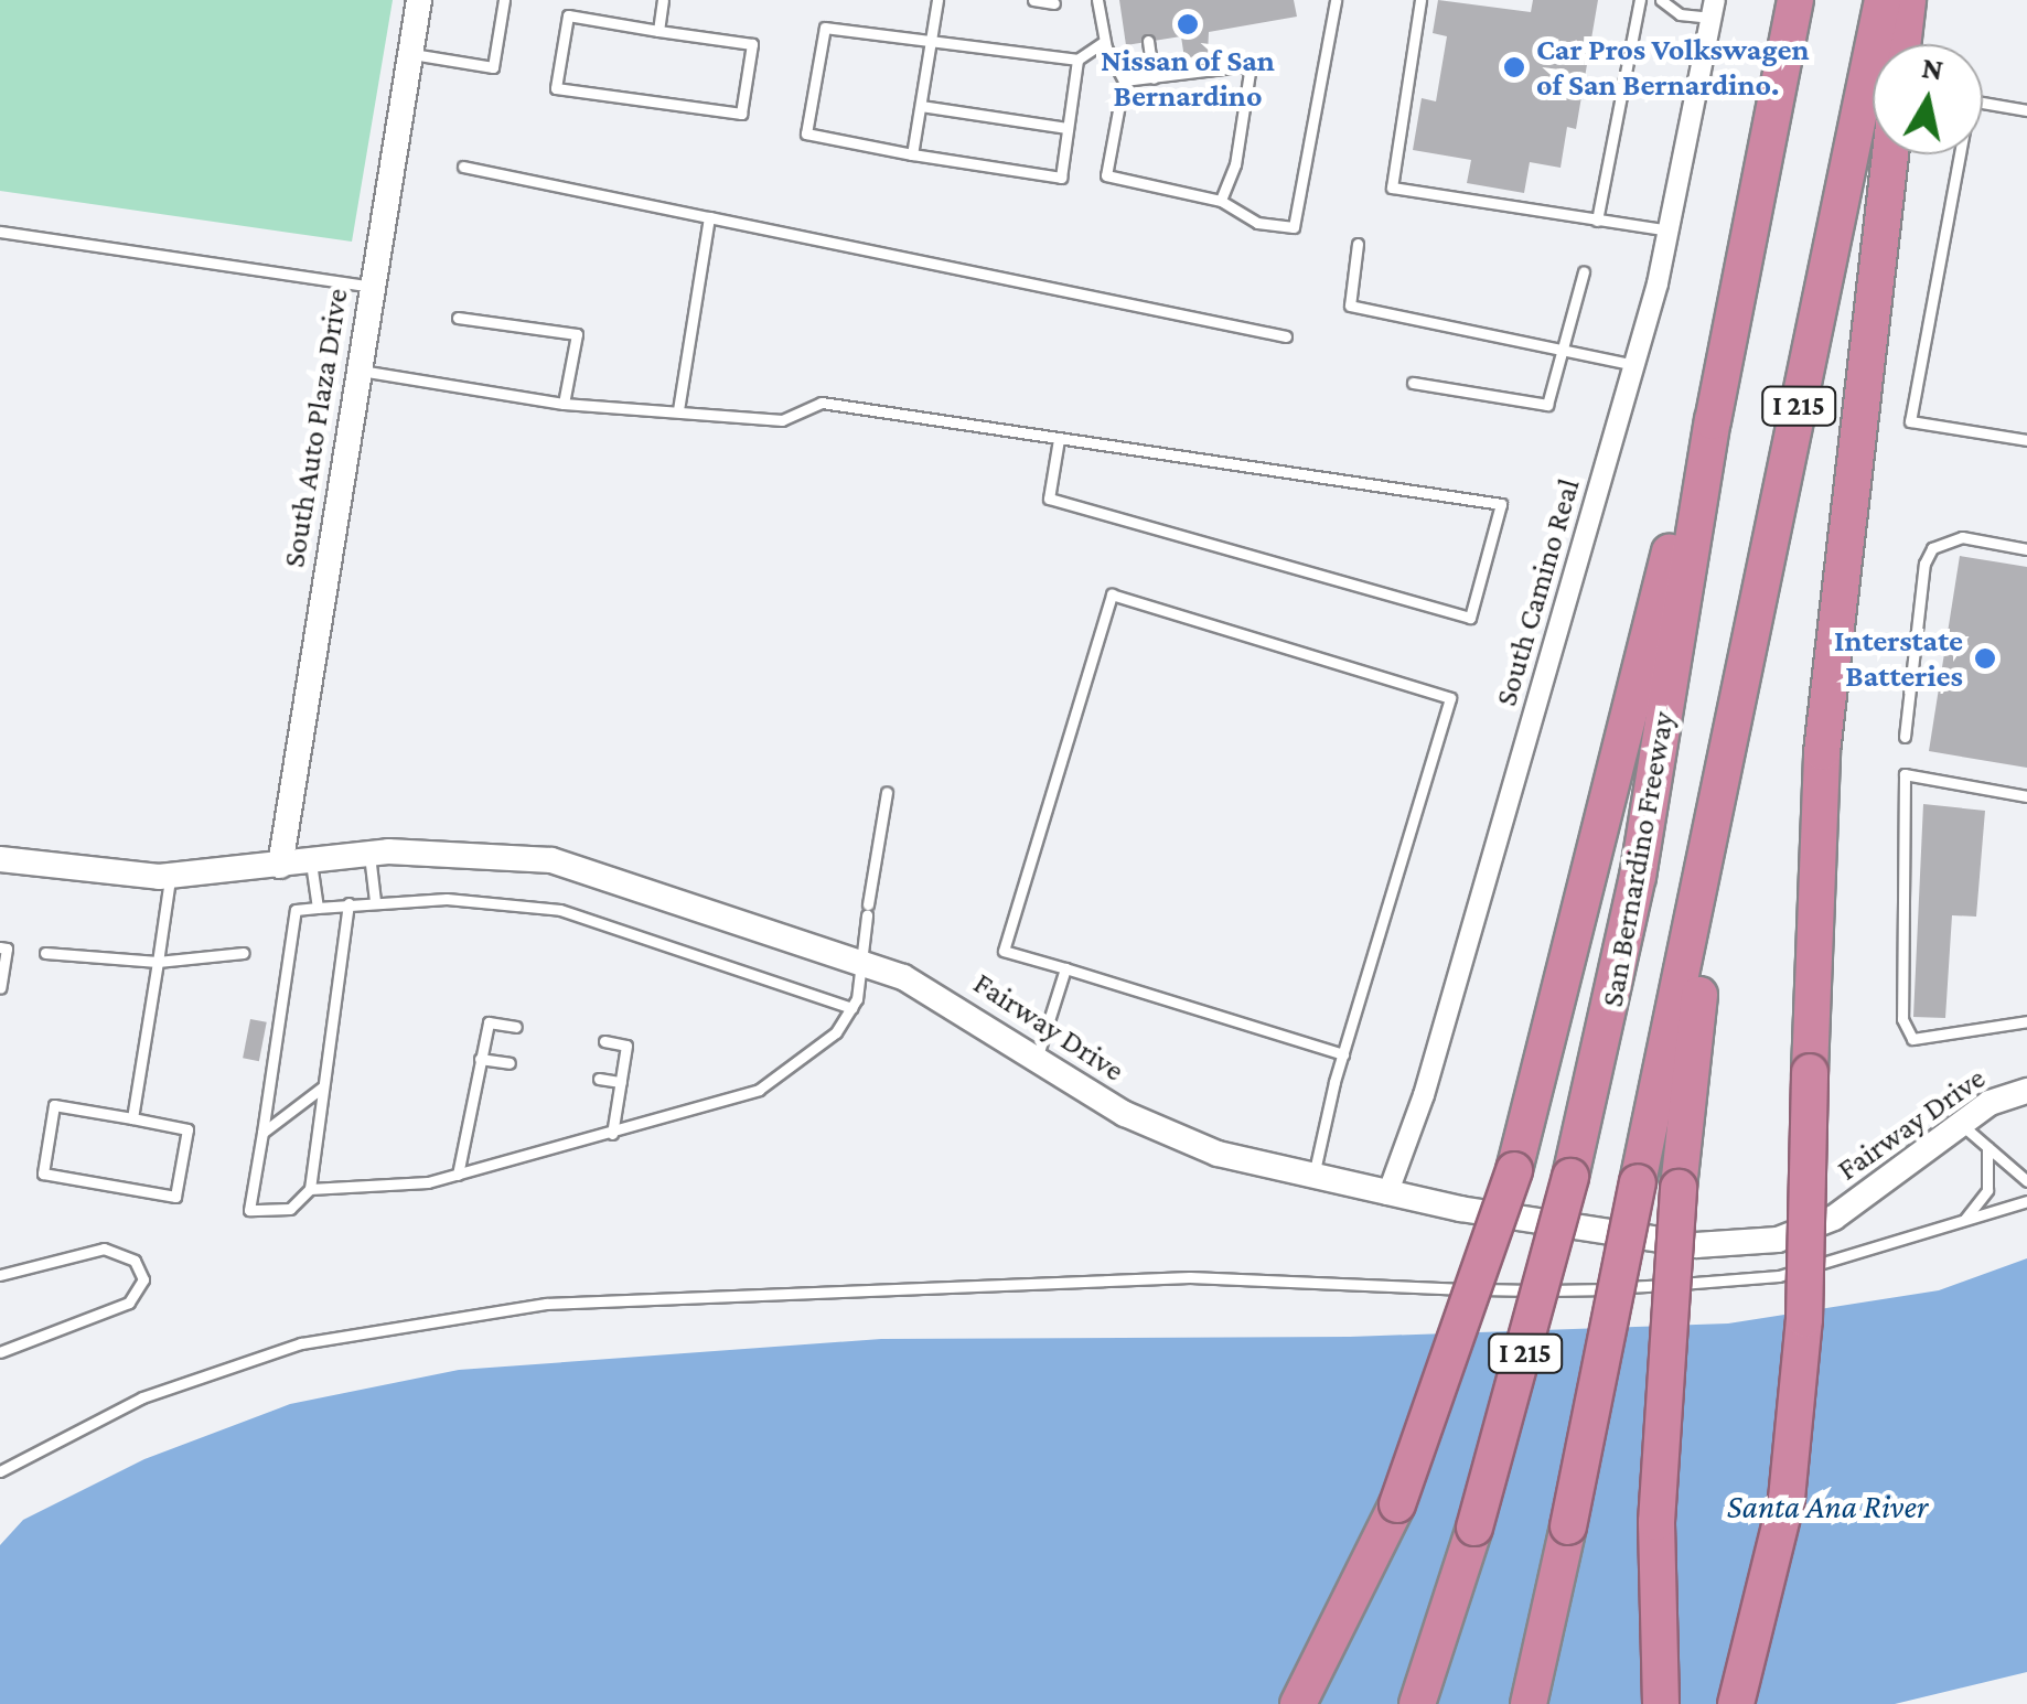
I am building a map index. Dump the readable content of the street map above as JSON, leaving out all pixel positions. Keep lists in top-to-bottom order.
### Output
{
  "streets": {
    "highway": ["I 215", "San Bernardino Freeway"],
    "street": ["South Auto Plaza Drive", "South Camino Real", "Fairway Drive"]
  },
  "crossings": [
    ["South Auto Plaza Drive", "Fairway Drive"],
    ["South Camino Real", "Fairway Drive"]
  ],
  "water": ["Santa Ana River"],
  "places": ["Nissan of San Bernardino", "Car Pros Volkswagen of San Bernardino.", "Interstate Batteries"],
  "north": "top"
}
